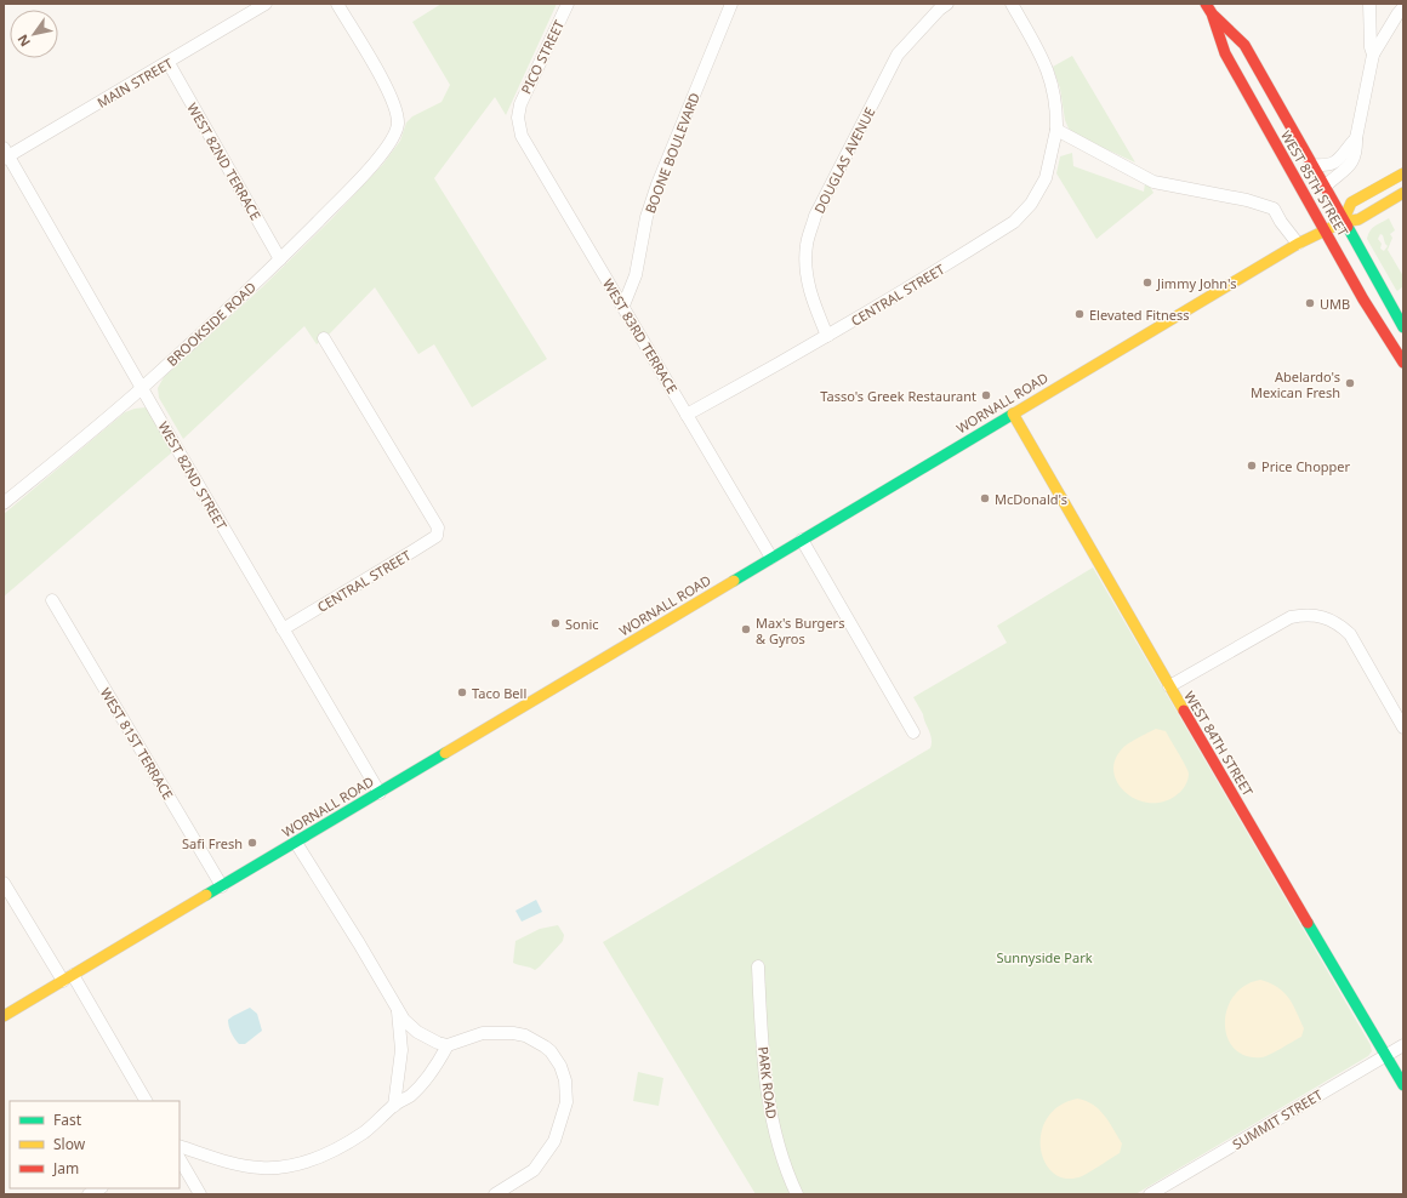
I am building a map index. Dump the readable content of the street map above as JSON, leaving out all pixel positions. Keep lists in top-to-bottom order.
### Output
{
  "streets": {
    "main road": ["WEST 85TH STREET", "WORNALL ROAD", "WEST 84TH STREET"],
    "street": [
      "PICO STREET",
      "MAIN STREET",
      "BOONE BOULEVARD",
      "DOUGLAS AVENUE",
      "WEST 82ND TERRACE",
      "CENTRAL STREET",
      "BROOKSIDE ROAD",
      "WEST 83RD TERRACE",
      "WEST 82ND STREET",
      "WEST 81ST TERRACE",
      "PARK ROAD",
      "SUMMIT STREET"
    ]
  },
  "crossings": [
    ["PICO STREET", "WEST 83RD TERRACE"],
    ["MAIN STREET", "WEST 82ND TERRACE"],
    ["MAIN STREET", "WEST 82ND STREET"],
    ["BOONE BOULEVARD", "WEST 83RD TERRACE"],
    ["DOUGLAS AVENUE", "CENTRAL STREET"],
    ["WEST 82ND TERRACE", "BROOKSIDE ROAD"],
    ["WEST 85TH STREET", "WORNALL ROAD"],
    ["CENTRAL STREET", "WEST 83RD TERRACE"],
    ["CENTRAL STREET", "WEST 82ND STREET"],
    ["BROOKSIDE ROAD", "WEST 82ND STREET"],
    ["WEST 83RD TERRACE", "WORNALL ROAD"],
    ["WORNALL ROAD", "WEST 82ND STREET"],
    ["WORNALL ROAD", "WEST 81ST TERRACE"],
    ["WORNALL ROAD", "WEST 84TH STREET"],
    ["WEST 84TH STREET", "SUMMIT STREET"]
  ],
  "parks": ["Sunnyside Park"],
  "places": [
    "Jimmy John's",
    "UMB",
    "Elevated Fitness",
    "Abelardo's Mexican Fresh",
    "Tasso's Greek Restaurant",
    "Price Chopper",
    "McDonald's",
    "Sonic",
    "Max's Burgers & Gyros",
    "Taco Bell",
    "Safi Fresh"
  ],
  "legend": ["Fast", "Slow", "Jam"],
  "north": "bottom left"
}
